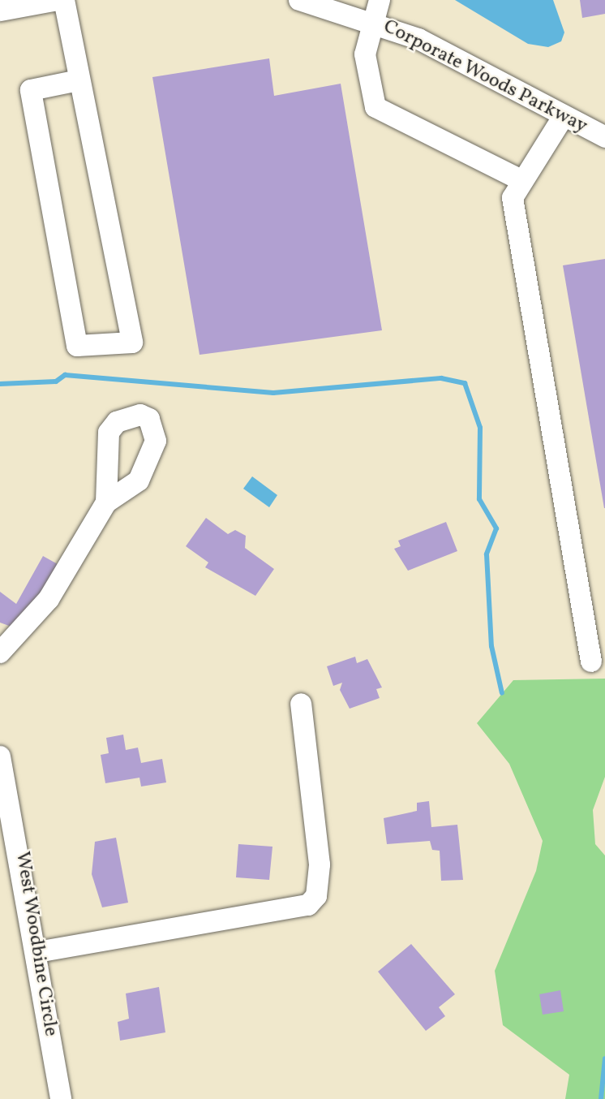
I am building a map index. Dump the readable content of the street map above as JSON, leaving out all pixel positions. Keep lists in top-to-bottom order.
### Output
{
  "streets": {
    "street": ["Corporate Woods Parkway", "West Woodbine Circle"]
  }
}
